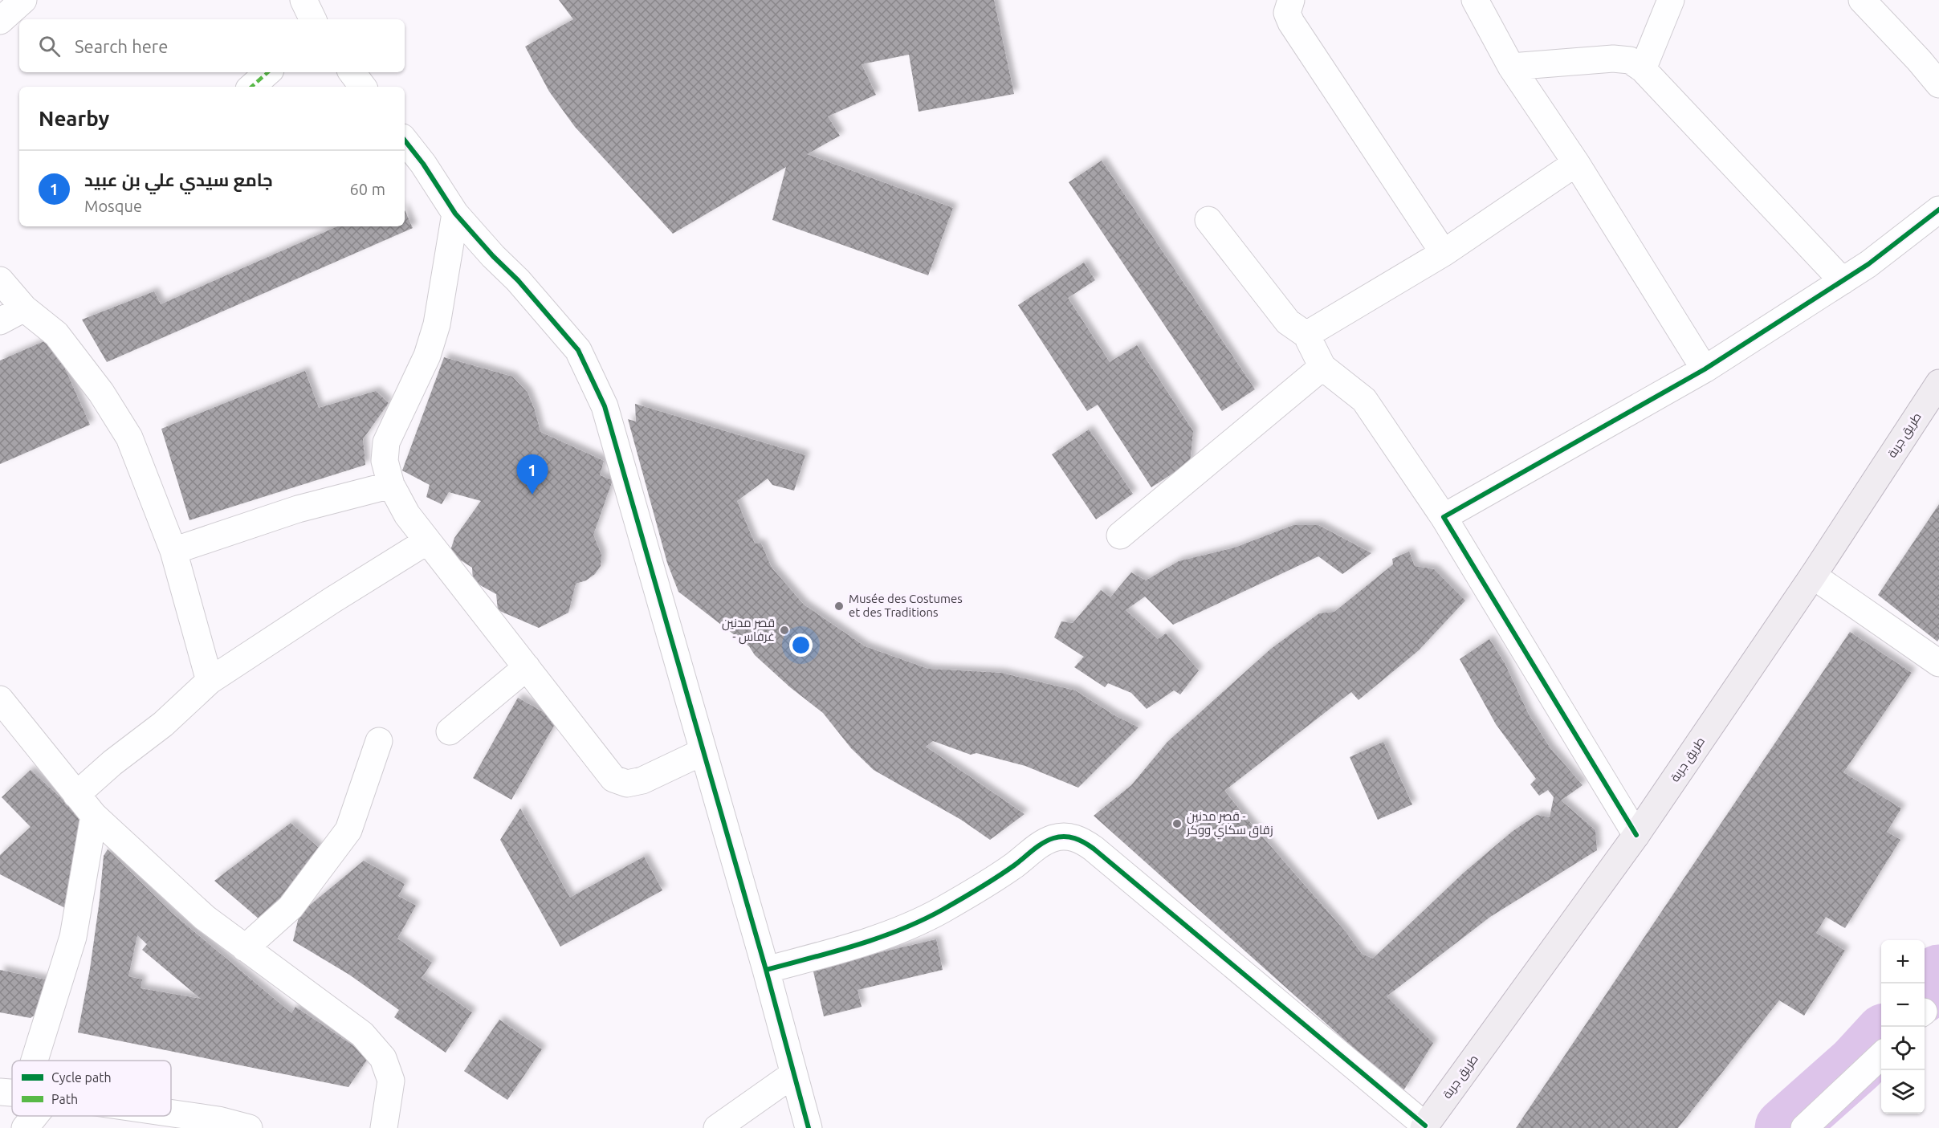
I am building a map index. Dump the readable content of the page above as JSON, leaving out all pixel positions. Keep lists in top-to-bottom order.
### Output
{
  "streets": {
    "main road": ["طريق جربة"]
  },
  "places": ["Musée des Costumes et des Traditions", "قصر مدنين - غرفاس", "قصر مدنين - زقاق سكاي ووكر"],
  "legend": ["Cycle path", "Path"],
  "page": {
    "search": "Search here",
    "heading": "Nearby",
    "list": [
      {
        "mark": "1",
        "name": "جامع سيدي علي بن عبيد",
        "note": "Mosque",
        "value": "60 m"
      }
    ],
    "pins": "1",
    "map_buttons": ["+", "−"]
  }
}
